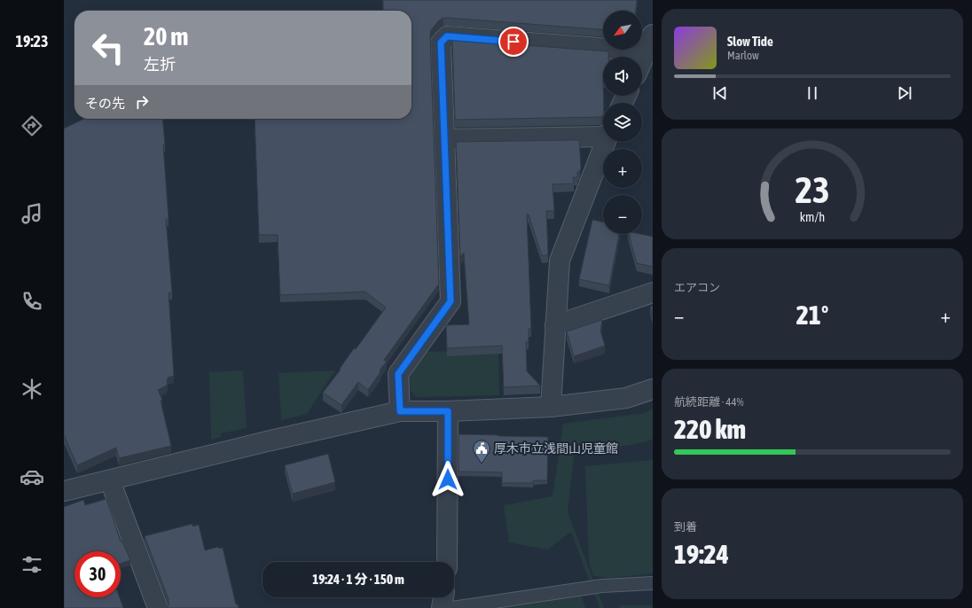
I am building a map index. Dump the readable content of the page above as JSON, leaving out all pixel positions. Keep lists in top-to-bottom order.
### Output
{
  "places": {
    "public building": ["厚木市立浅間山児童館"]
  },
  "north": "bottom left",
  "page": {
    "tabs": "19:23",
    "map_buttons": ["+", "−"],
    "turn": ["20 m", "左折"],
    "song": ["Slow Tide", "Marlow"],
    "then": "その先",
    "tile": [
      "エアコン",
      ["航続距離 · 44%", "220 km"],
      ["到着", "19:24"]
    ],
    "heat": ["−", "21°", "+"],
    "limit": "30",
    "trip": "19:24 · 1 分 · 150 m",
    "gauge": ["23", "km/h"]
  }
}
